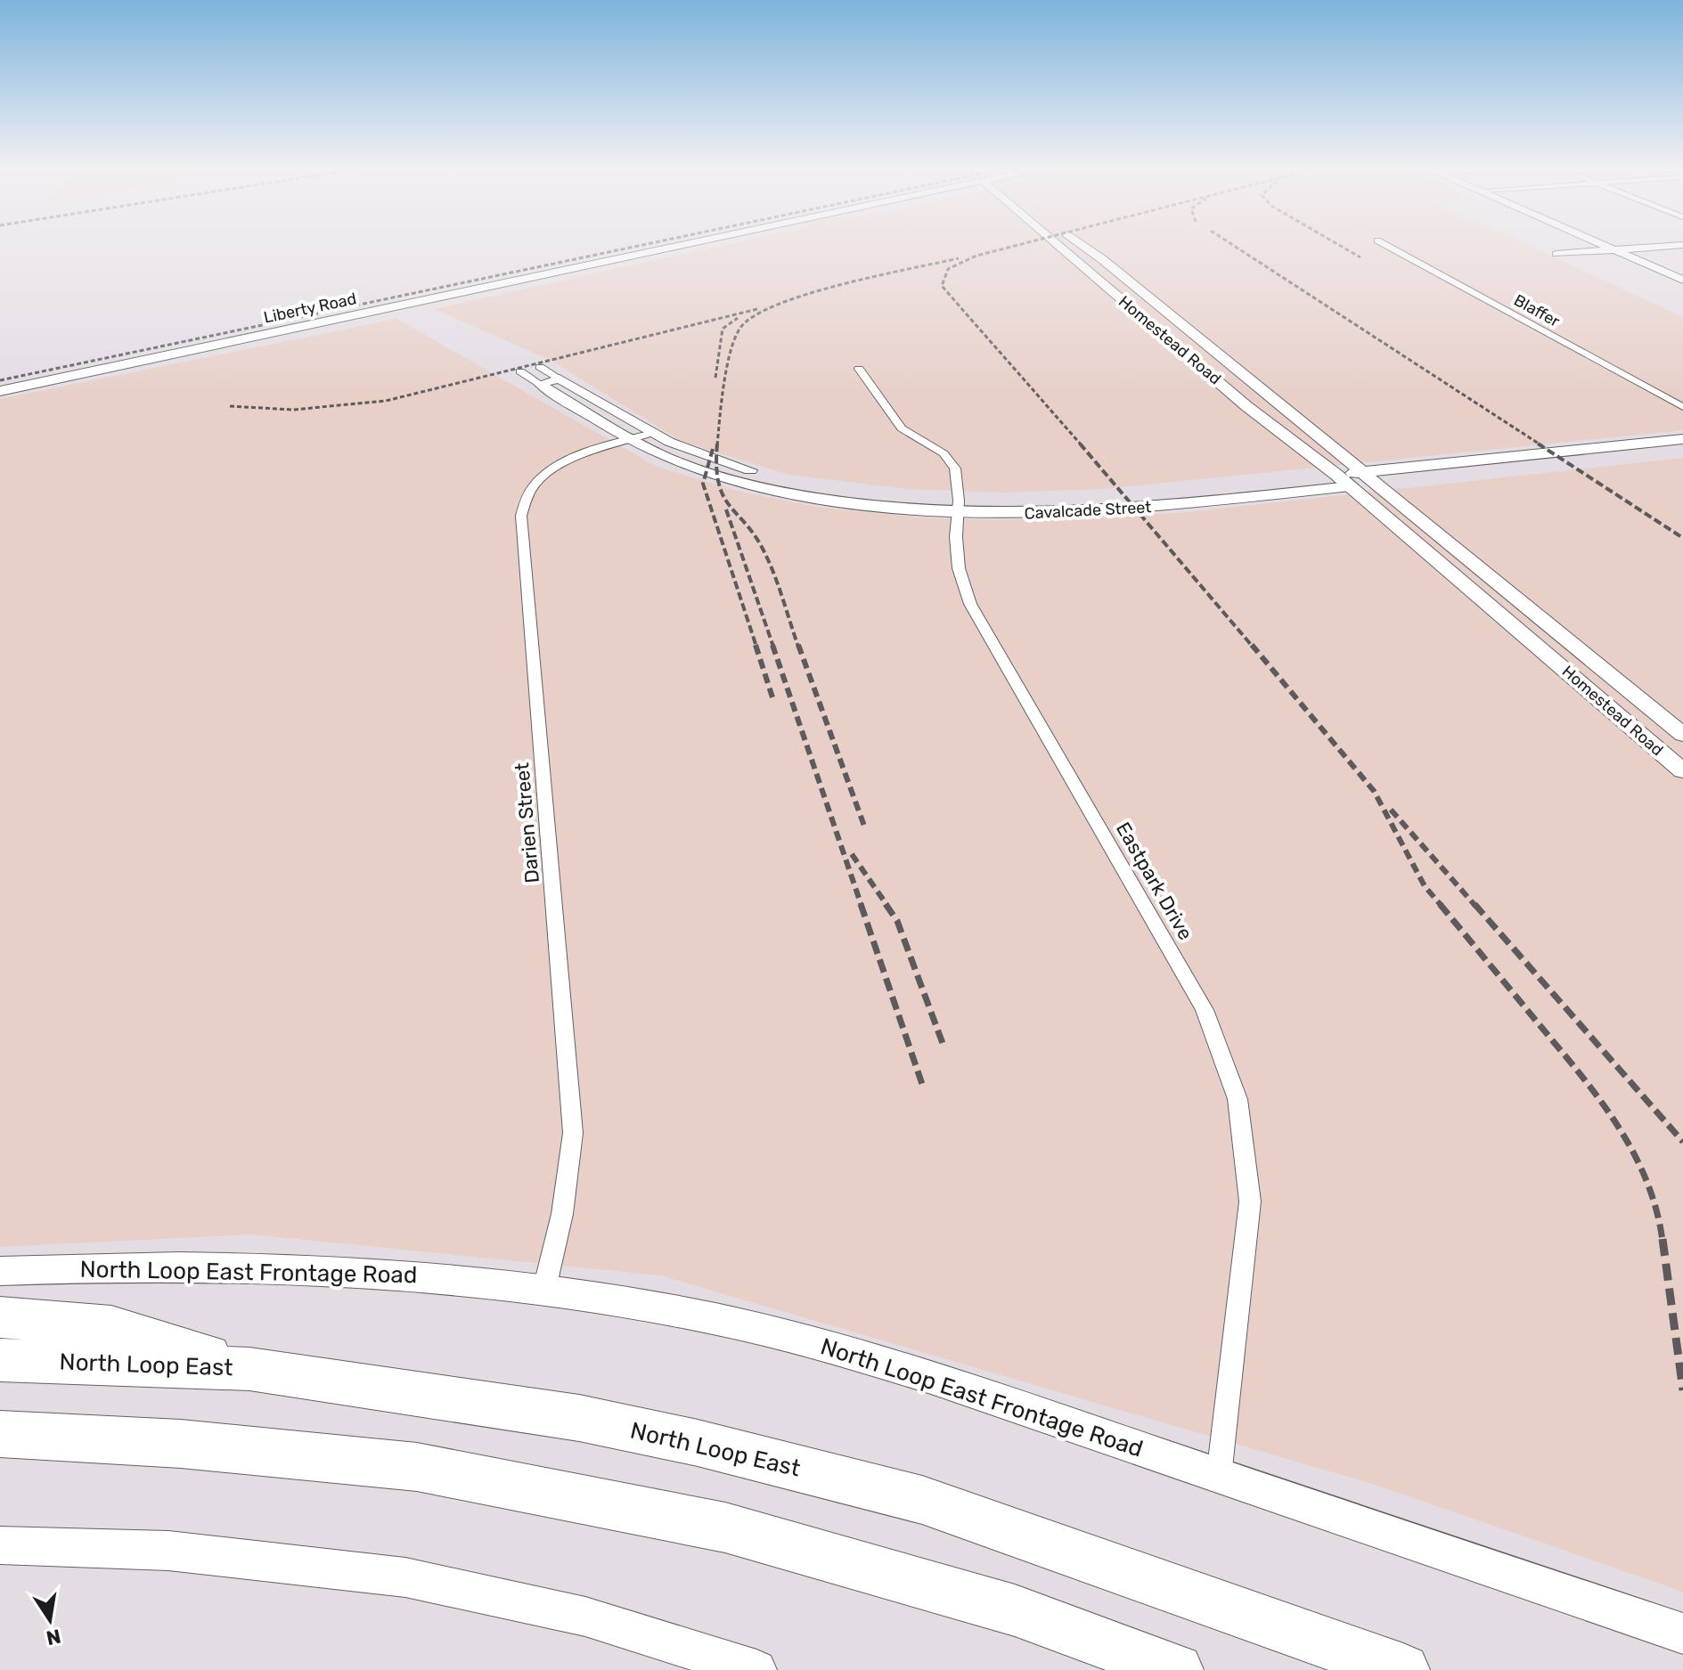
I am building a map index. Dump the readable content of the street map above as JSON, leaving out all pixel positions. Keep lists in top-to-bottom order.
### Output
{
  "streets": {
    "highway": ["North Loop East"],
    "main road": [
      "Liberty Road",
      "Homestead Road",
      "Cavalcade Street",
      "North Loop East Frontage Road"
    ],
    "street": ["Blaffer", "Darien Street", "Eastpark Drive"]
  },
  "crossings": [
    ["Homestead Road", "Cavalcade Street"],
    ["Cavalcade Street", "Darien Street"],
    ["Cavalcade Street", "Eastpark Drive"],
    ["Darien Street", "North Loop East Frontage Road"],
    ["Eastpark Drive", "North Loop East Frontage Road"]
  ],
  "north": "bottom"
}
